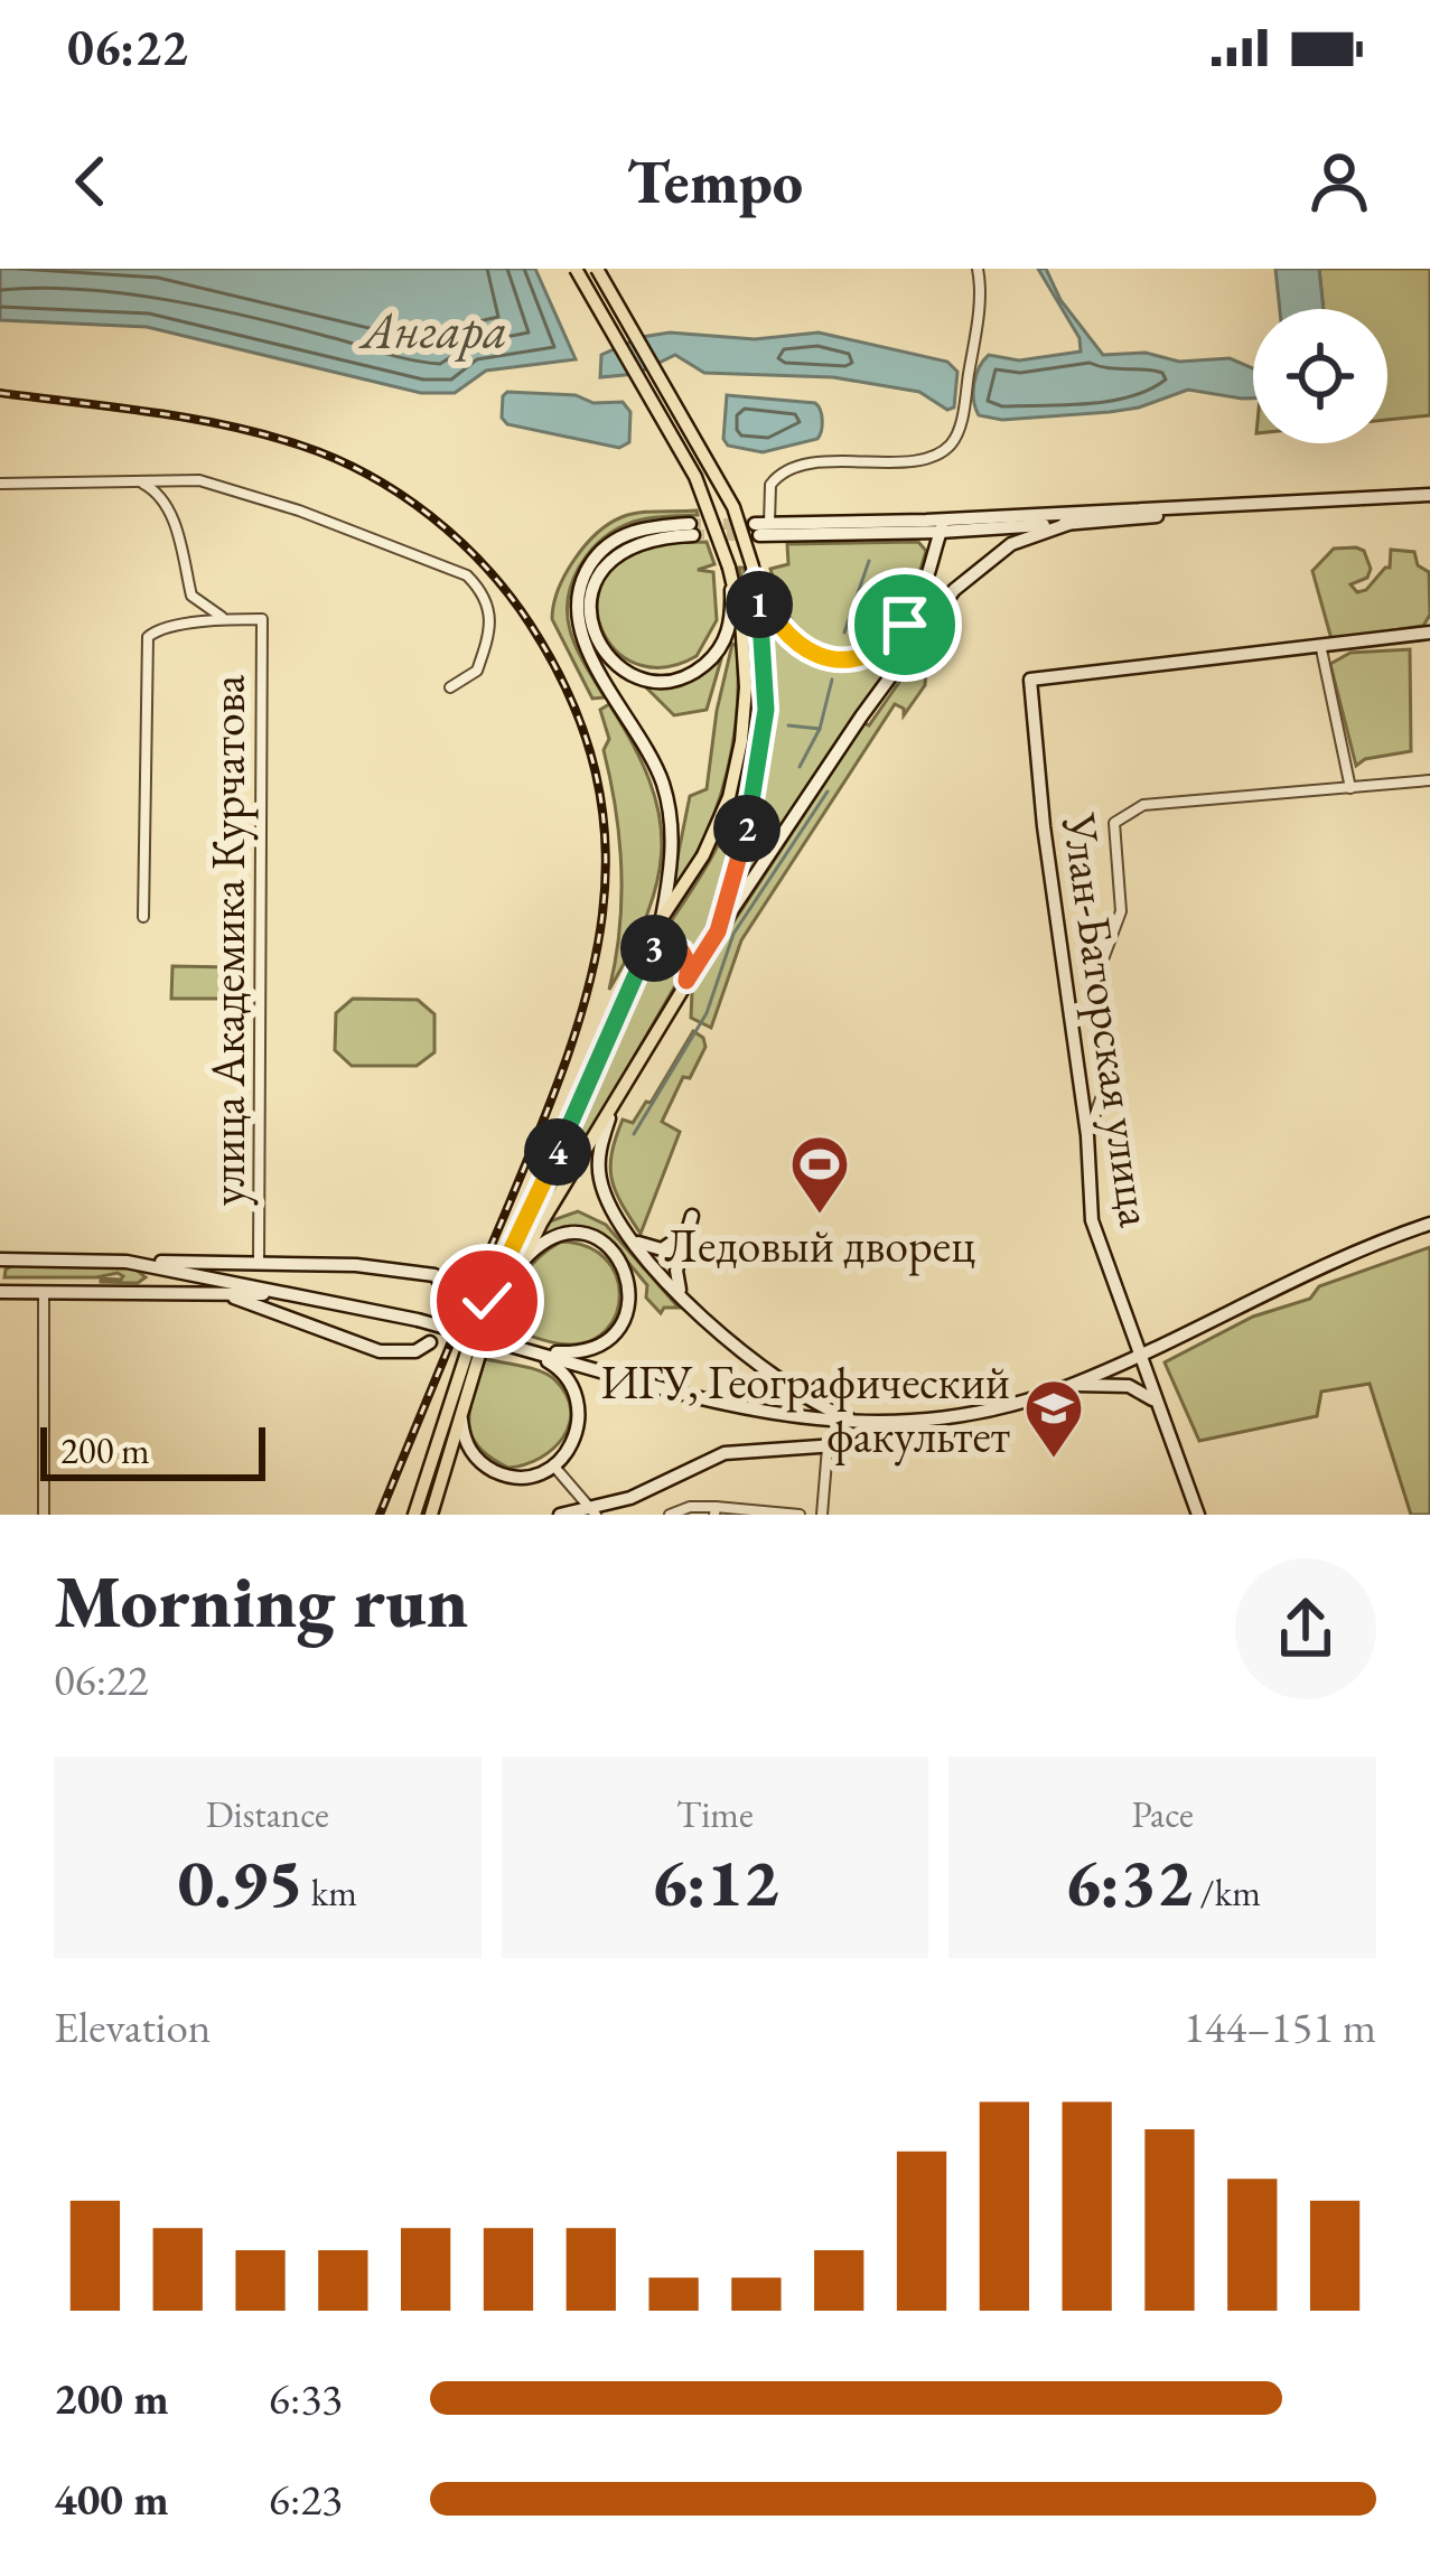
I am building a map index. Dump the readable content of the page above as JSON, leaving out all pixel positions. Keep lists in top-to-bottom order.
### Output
{
  "streets": {
    "main road": ["Улан-Баторская улица"],
    "street": ["улица Академика Курчатова"]
  },
  "water": ["Ангара"],
  "places": {
    "sports": ["Ледовый дворец"],
    "school or university": ["ИГУ, Географический факультет"]
  },
  "scale_bar": "200 m",
  "page": {
    "status": "06:22",
    "header": "Tempo",
    "pins": [
      "1",
      "2",
      "3",
      "4"
    ],
    "scale": "200 m",
    "heading": ["Morning run", "06:22"],
    "stats": [
      ["Distance", "0.95 km"],
      ["Time", "6:12"],
      ["Pace", "6:32 /km"]
    ],
    "chart": ["Elevation", "144–151 m"],
    "list": [
      {
        "name": "200 m",
        "note": "6:33"
      },
      {
        "name": "400 m",
        "note": "6:23"
      }
    ]
  }
}
